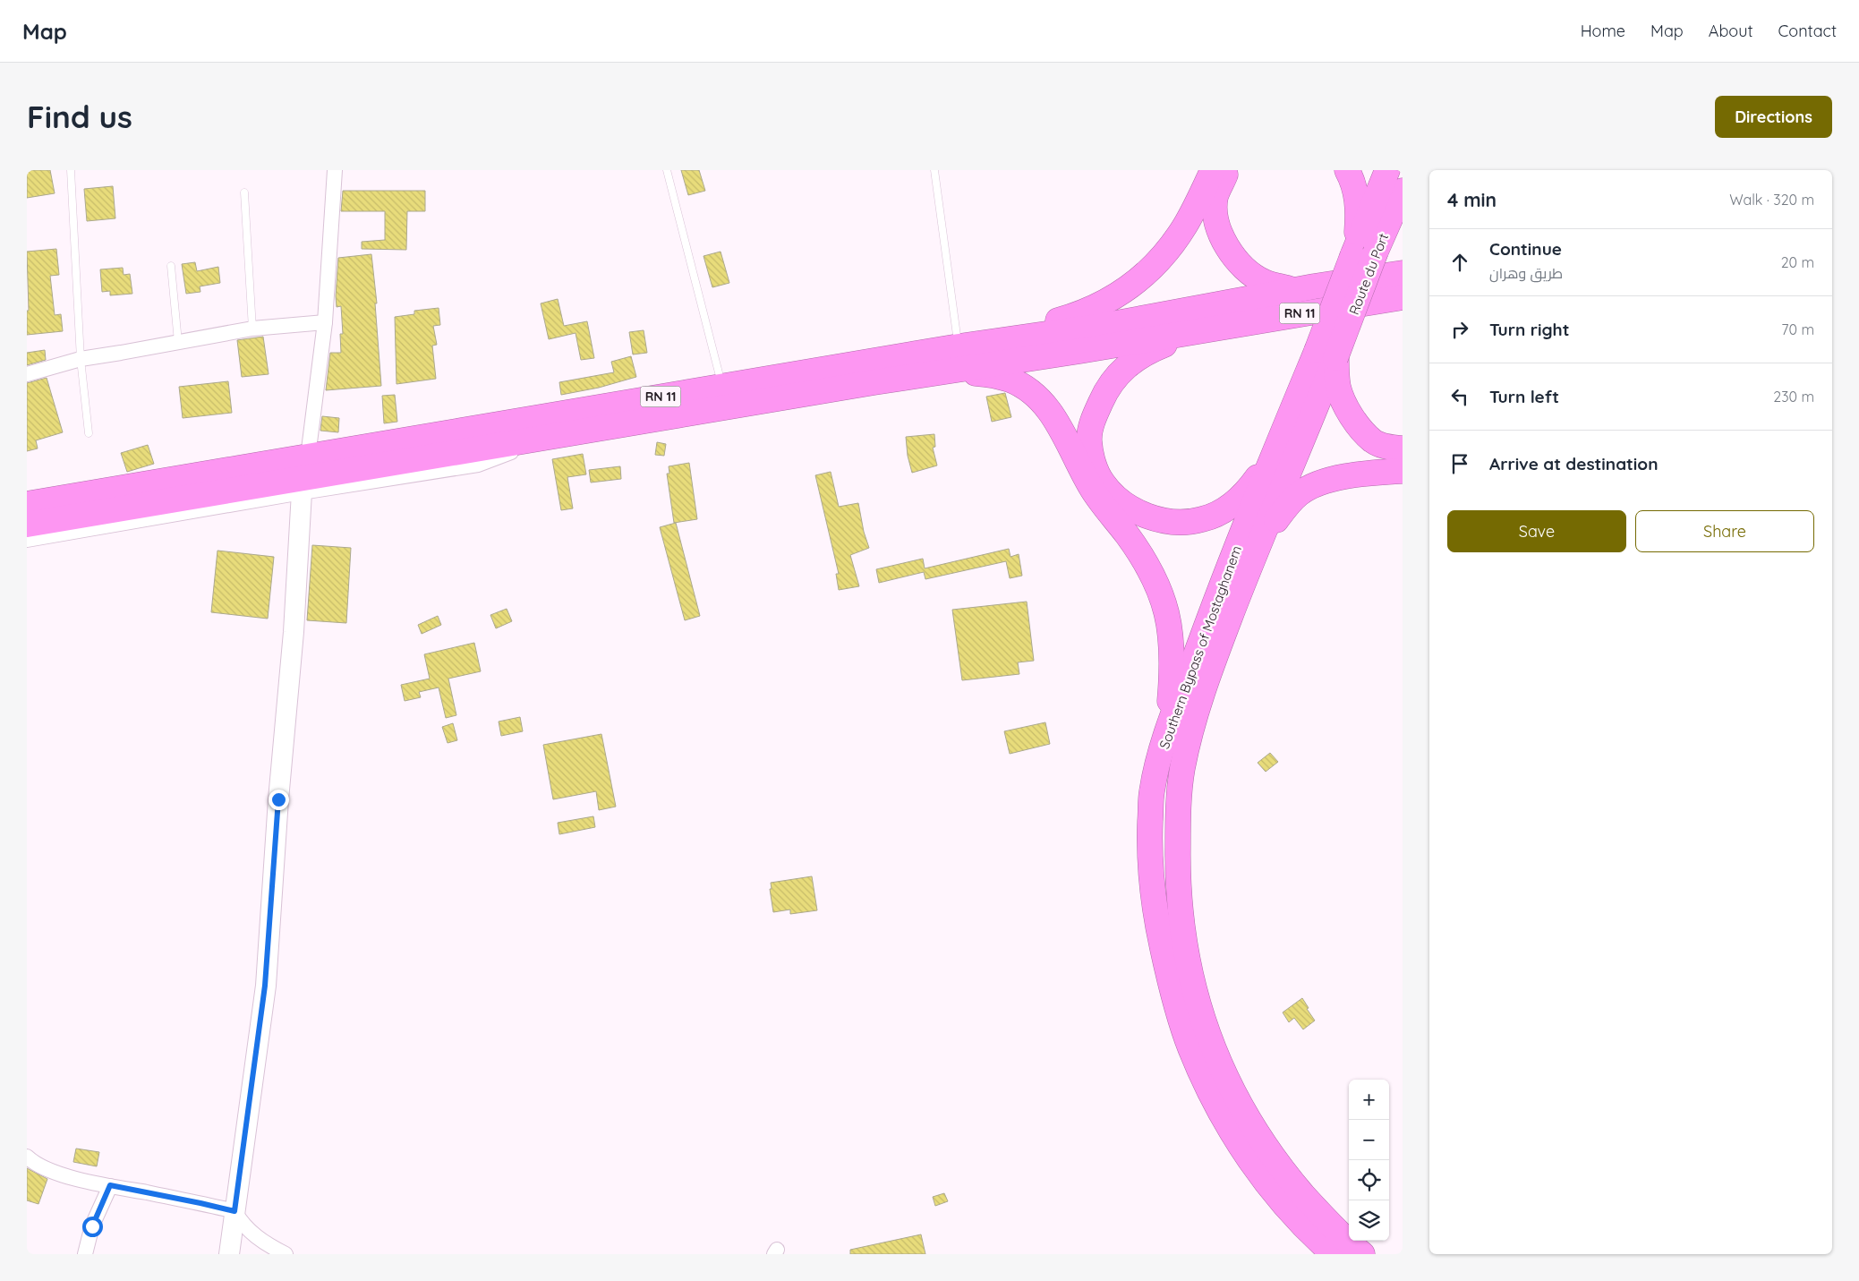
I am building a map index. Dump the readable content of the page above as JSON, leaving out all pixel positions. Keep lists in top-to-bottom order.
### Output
{
  "streets": {
    "highway": ["Route du Port", "RN 11", "Southern Bypass of Mostaghanem"]
  },
  "crossings": [
    ["Route du Port", "Southern Bypass of Mostaghanem"]
  ],
  "page": {
    "header": "Map",
    "nav": [
      "Home",
      "Map",
      "About",
      "Contact"
    ],
    "buttons": [
      "Directions",
      ["Save", "Share"]
    ],
    "title": "Find us",
    "heading": ["4 min", "Walk · 320 m"],
    "list": [
      ["Continue", "طريق وهران", "20 m"],
      ["Turn right", "70 m"],
      ["Turn left", "230 m"],
      "Arrive at destination"
    ],
    "map_buttons": ["+", "−"]
  }
}
